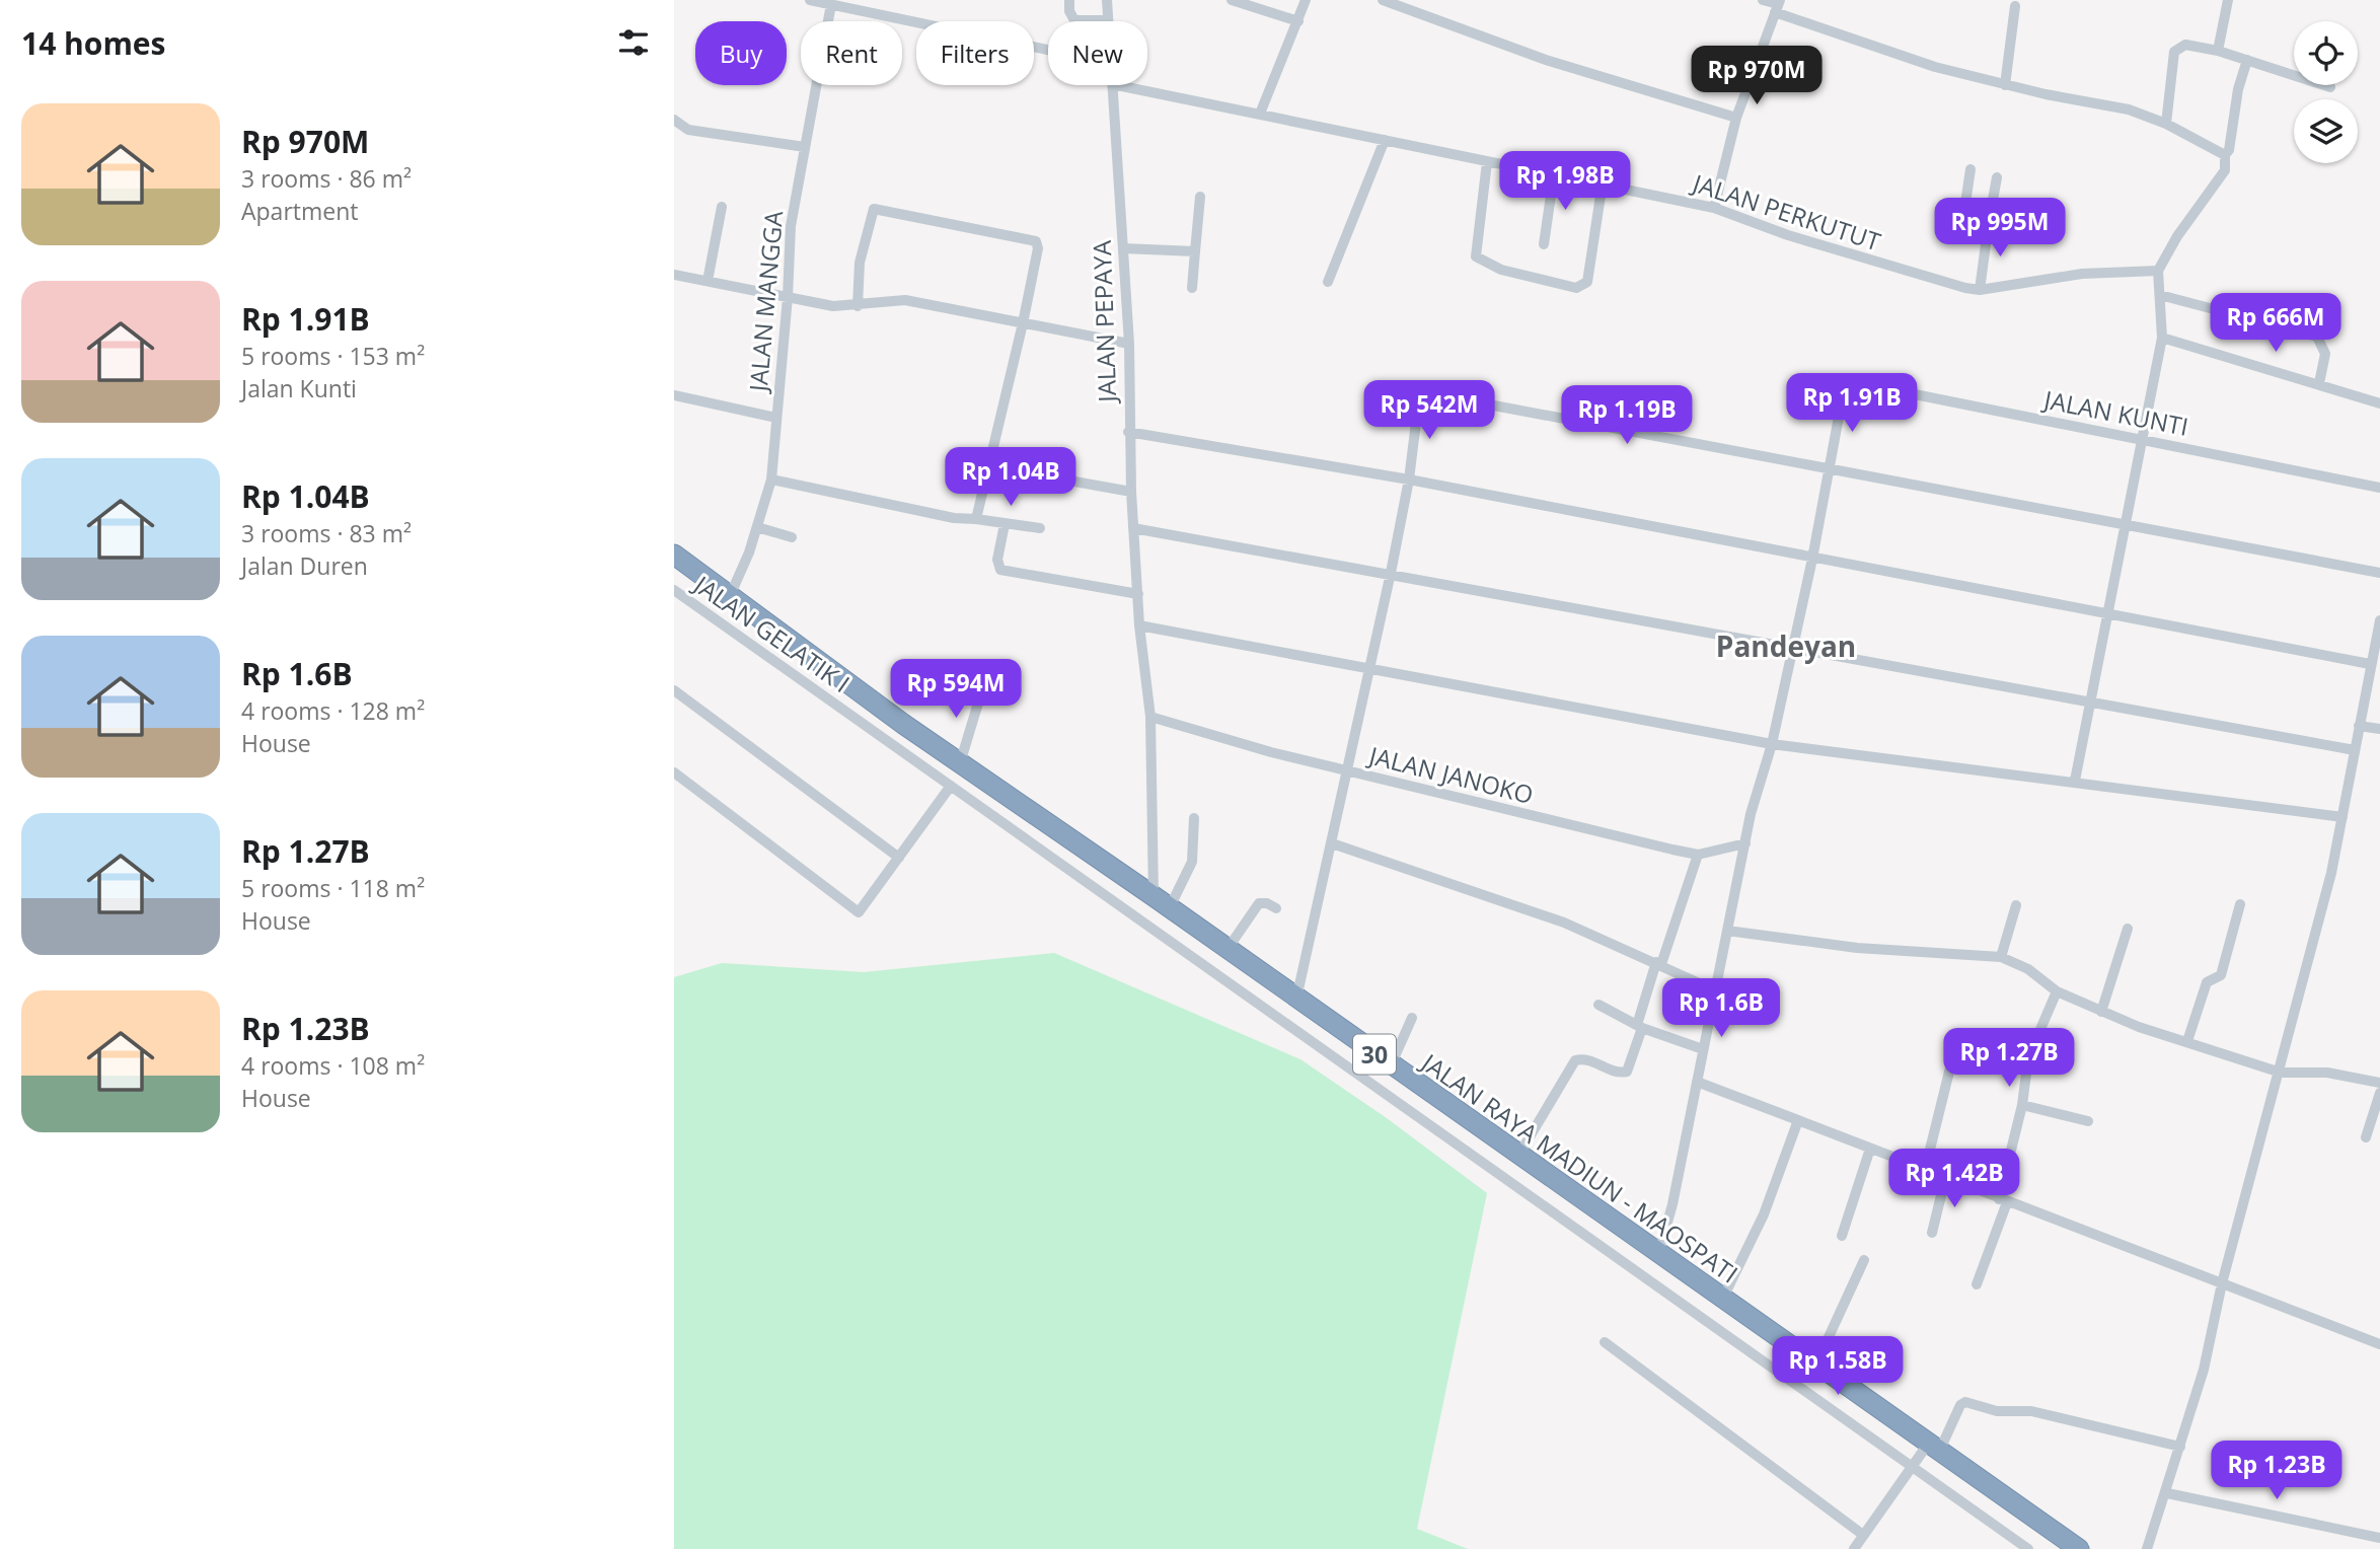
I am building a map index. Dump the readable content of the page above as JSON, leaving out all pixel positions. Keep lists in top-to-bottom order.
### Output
{
  "streets": {
    "highway": ["30", "JALAN RAYA MADIUN - MAOSPATI"],
    "street": [
      "JALAN PERKUTUT",
      "JALAN MANGGA",
      "JALAN PEPAYA",
      "JALAN KUNTI",
      "JALAN GELATIK I",
      "JALAN JANOKO"
    ]
  },
  "crossings": [
    ["JALAN MANGGA", "JALAN RAYA MADIUN - MAOSPATI"],
    ["JALAN PEPAYA", "JALAN JANOKO"],
    ["JALAN PEPAYA", "JALAN RAYA MADIUN - MAOSPATI"]
  ],
  "districts": ["Pandeyan"],
  "page": {
    "heading": "14 homes",
    "chip": [
      "Buy",
      "Rent",
      "Filters",
      "New"
    ],
    "price": [
      "Rp 970M",
      "Rp 1.98B",
      "Rp 995M",
      "Rp 666M",
      "Rp 1.91B",
      "Rp 542M",
      "Rp 1.19B",
      "Rp 1.04B",
      "Rp 594M",
      "Rp 1.6B",
      "Rp 1.27B",
      "Rp 1.42B",
      "Rp 1.58B",
      "Rp 1.23B"
    ],
    "list": [
      {
        "name": "Rp 970M",
        "note": "3 rooms · 86 m² · Apartment"
      },
      {
        "name": "Rp 1.91B",
        "note": "5 rooms · 153 m² · Jalan Kunti"
      },
      {
        "name": "Rp 1.04B",
        "note": "3 rooms · 83 m² · Jalan Duren"
      },
      {
        "name": "Rp 1.6B",
        "note": "4 rooms · 128 m² · House"
      },
      {
        "name": "Rp 1.27B",
        "note": "5 rooms · 118 m² · House"
      },
      {
        "name": "Rp 1.23B",
        "note": "4 rooms · 108 m² · House"
      }
    ]
  }
}
